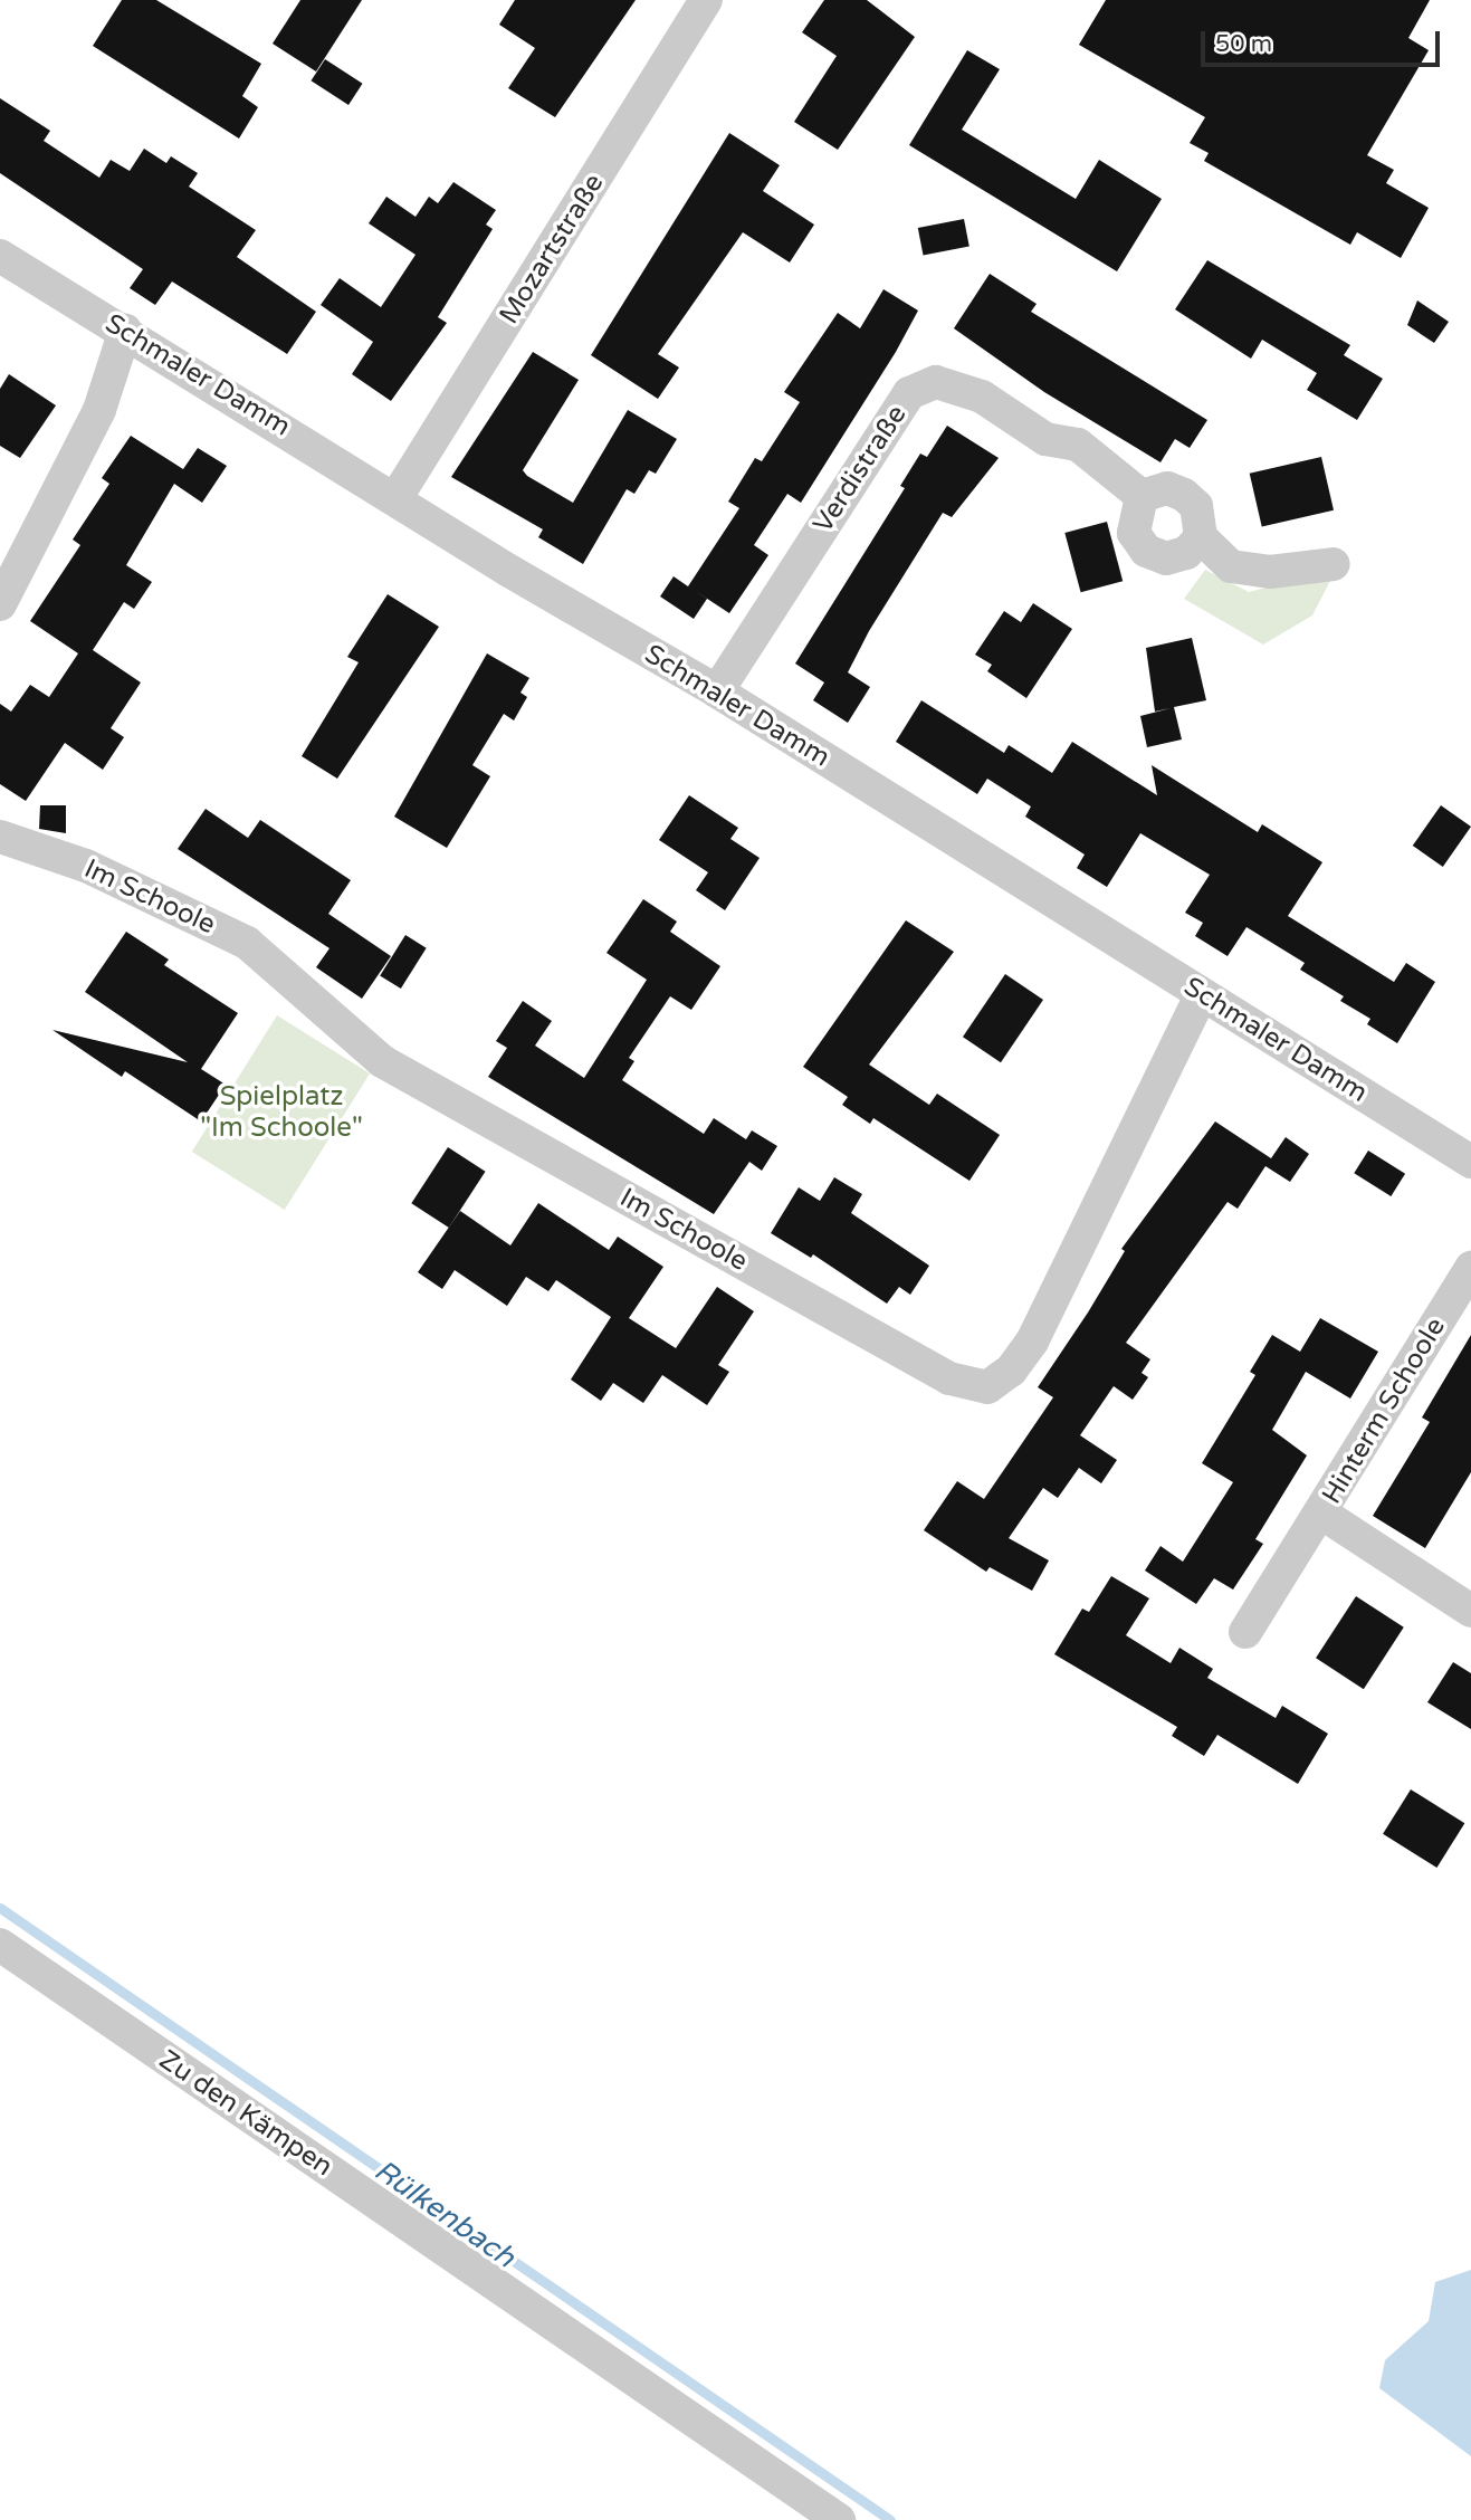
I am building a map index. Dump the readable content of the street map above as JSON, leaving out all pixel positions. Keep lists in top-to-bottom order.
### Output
{
  "streets": {
    "street": [
      "Mozartstraße",
      "Schmaler Damm",
      "Verdistraße",
      "Im Schoole",
      "Hinterm Schoole",
      "Zu den Kämpen"
    ]
  },
  "crossings": [
    ["Mozartstraße", "Schmaler Damm"],
    ["Schmaler Damm", "Verdistraße"],
    ["Schmaler Damm", "Im Schoole"]
  ],
  "water": ["Rülkenbach"],
  "parks": ["Spielplatz \"Im Schoole\""],
  "scale_bar": "50 m"
}
